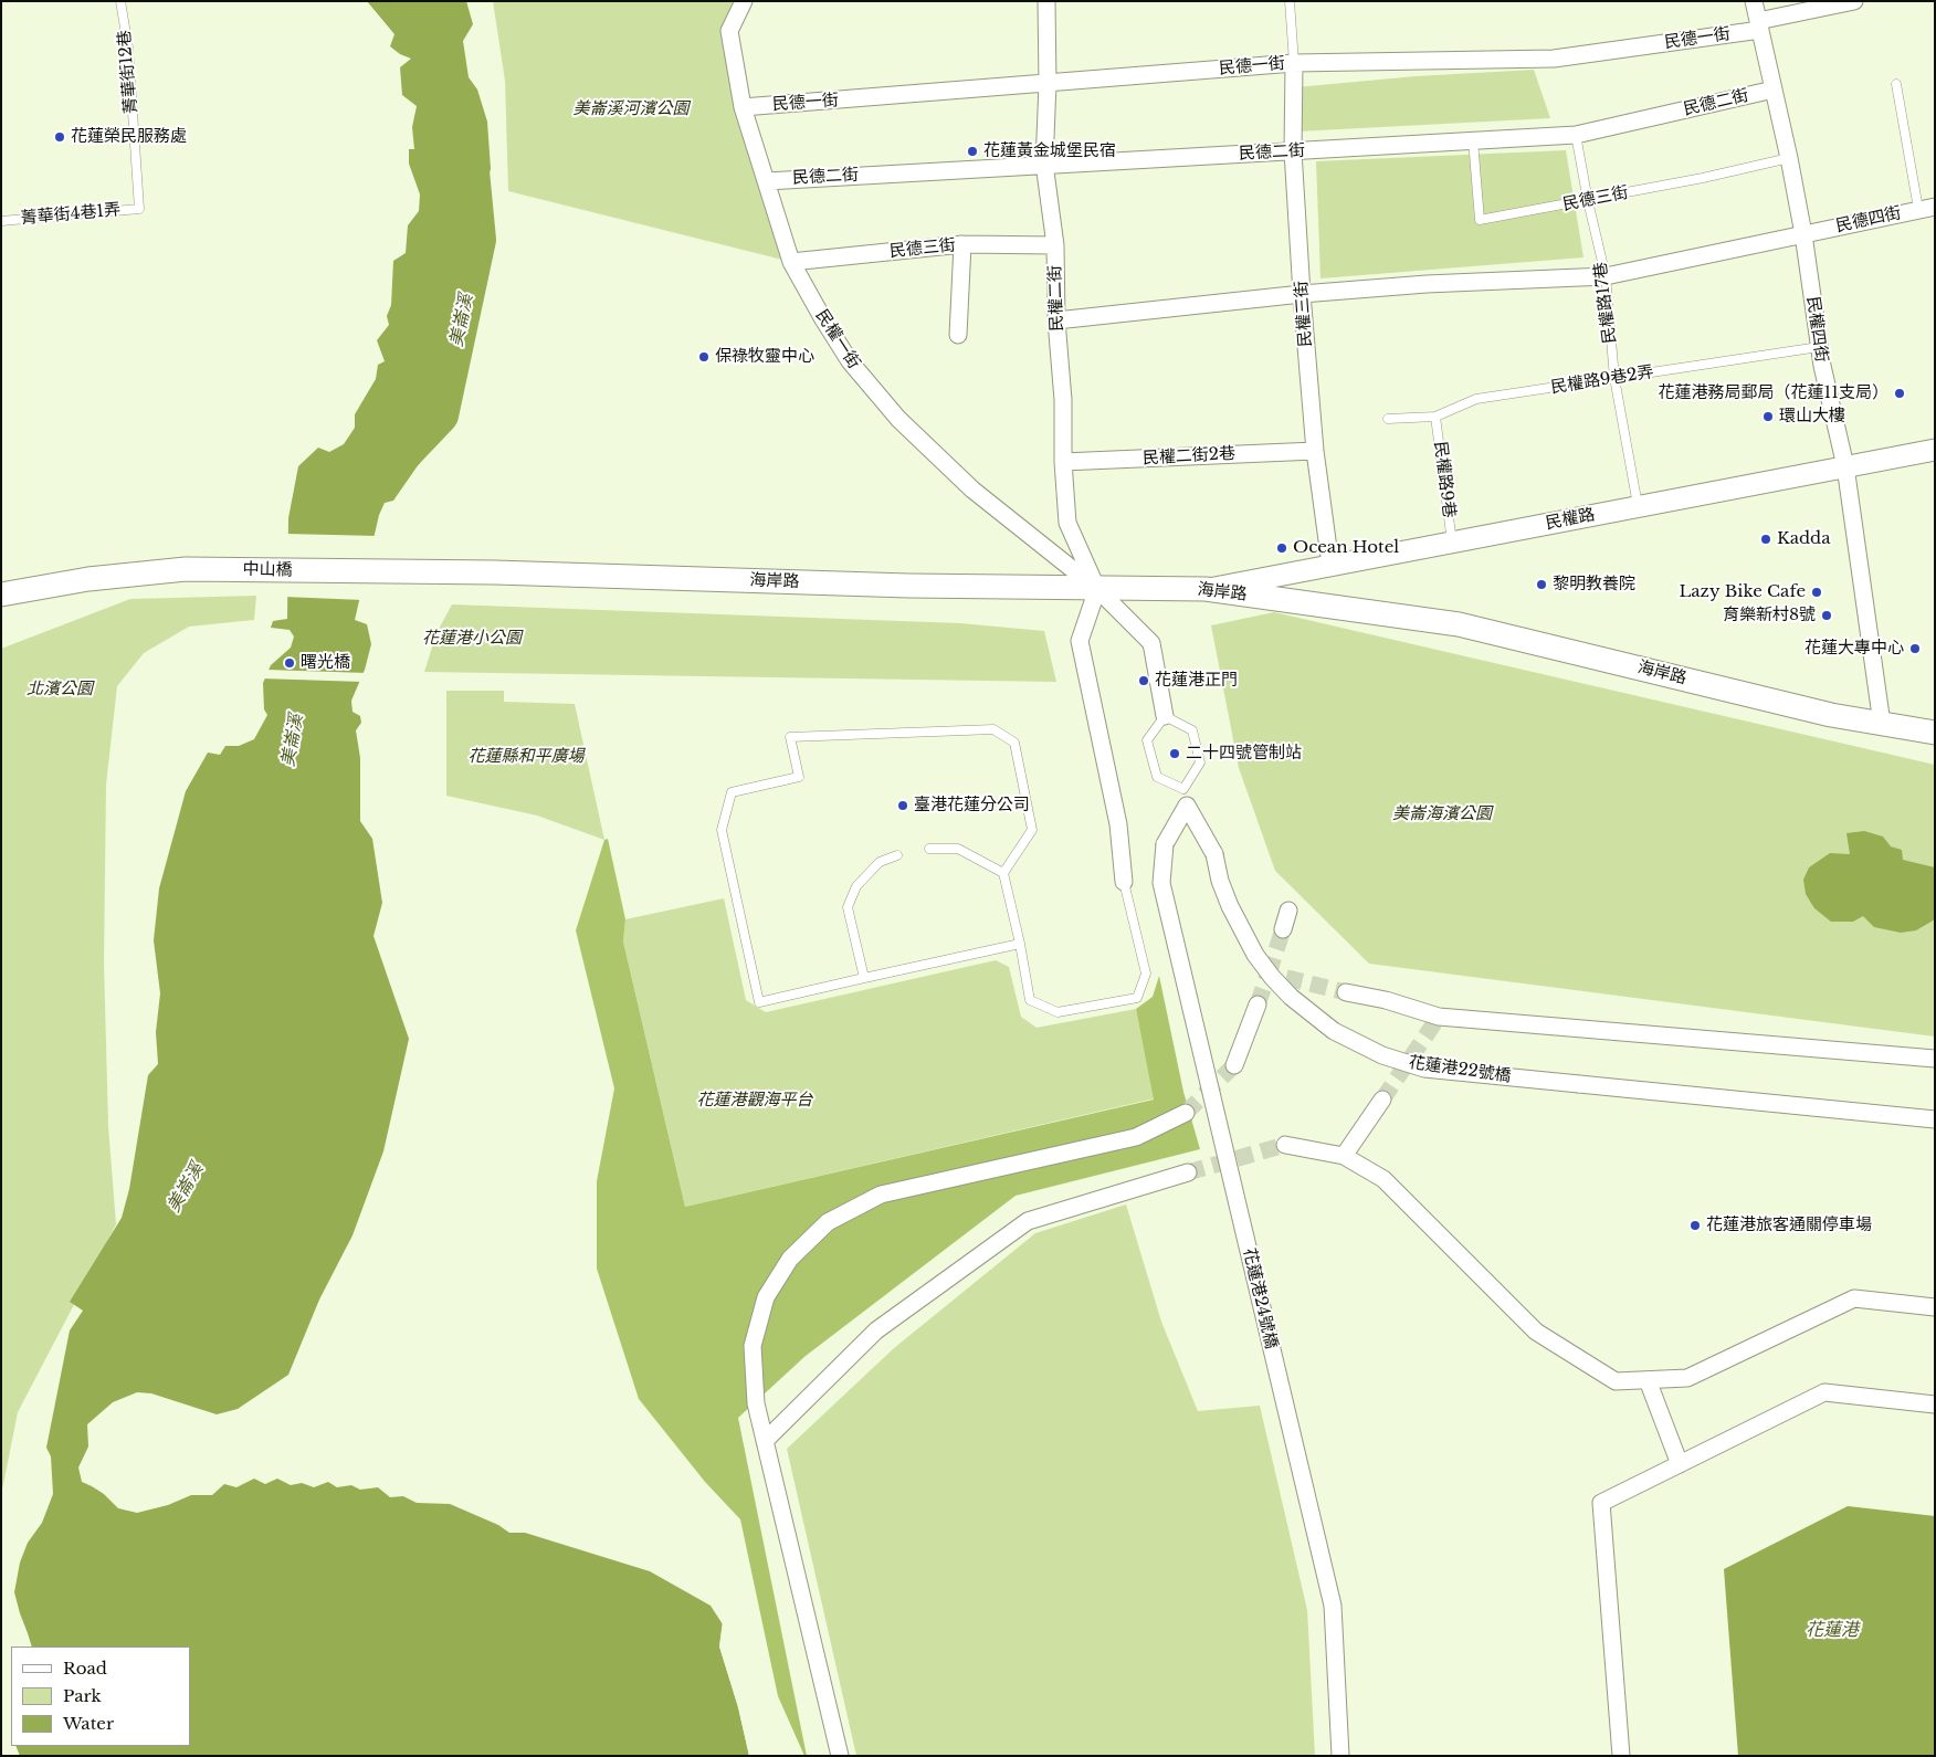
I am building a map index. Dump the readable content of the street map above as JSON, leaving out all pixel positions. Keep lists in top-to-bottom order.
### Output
{
  "streets": {
    "main road": ["中山橋", "海岸路"],
    "street": [
      "民德一街",
      "民德二街",
      "民德三街",
      "民德四街",
      "民權二街",
      "民權三街",
      "民權四街",
      "民權一街",
      "民權二街2巷",
      "民權路",
      "花蓮港22號橋",
      "花蓮港24號橋"
    ],
    "lane": [
      "菁華街12巷",
      "菁華街4巷1弄",
      "民權路17巷",
      "民權路9巷2弄",
      "民權路9巷"
    ]
  },
  "crossings": [
    ["民德一街", "民權二街"],
    ["民德一街", "民權三街"],
    ["民德一街", "民權四街"],
    ["民德一街", "民權一街"],
    ["菁華街12巷", "菁華街4巷1弄"],
    ["民德二街", "民德三街"],
    ["民德二街", "民權二街"],
    ["民德二街", "民權路17巷"],
    ["民德二街", "民權三街"],
    ["民德二街", "民權四街"],
    ["民德二街", "民權一街"],
    ["民德三街", "民權二街"],
    ["民德三街", "民權路17巷"],
    ["民德三街", "民權四街"],
    ["民德三街", "民權一街"],
    ["民德四街", "民權二街"],
    ["民德四街", "民權路17巷"],
    ["民德四街", "民權三街"],
    ["民德四街", "民權四街"],
    ["民權二街", "民權一街"],
    ["民權二街", "民權二街2巷"],
    ["民權二街", "海岸路"],
    ["民權路17巷", "民權路9巷2弄"],
    ["民權路17巷", "民權路"],
    ["民權三街", "民權二街2巷"],
    ["民權三街", "民權路"],
    ["民權四街", "民權路9巷2弄"],
    ["民權四街", "民權路"],
    ["民權四街", "海岸路"],
    ["民權一街", "海岸路"],
    ["民權路9巷2弄", "民權路9巷"],
    ["民權路9巷", "民權路"],
    ["民權路", "海岸路"],
    ["中山橋", "海岸路"],
    ["花蓮港22號橋", "花蓮港24號橋"]
  ],
  "water": ["美崙溪", "花蓮港"],
  "parks": [
    "美崙溪河濱公園",
    "花蓮港小公園",
    "北濱公園",
    "花蓮縣和平廣場",
    "美崙海濱公園",
    "花蓮港觀海平台"
  ],
  "places": [
    "花蓮榮民服務處",
    "花蓮黃金城堡民宿",
    "保祿牧靈中心",
    "花蓮港務局郵局（花蓮11支局）",
    "環山大樓",
    "Kadda",
    "Ocean Hotel",
    "黎明教養院",
    "Lazy Bike Cafe",
    "育樂新村8號",
    "花蓮大專中心",
    "曙光橋",
    "花蓮港正門",
    "二十四號管制站",
    "臺港花蓮分公司",
    "花蓮港旅客通關停車場"
  ],
  "legend": ["Road", "Park", "Water"]
}
